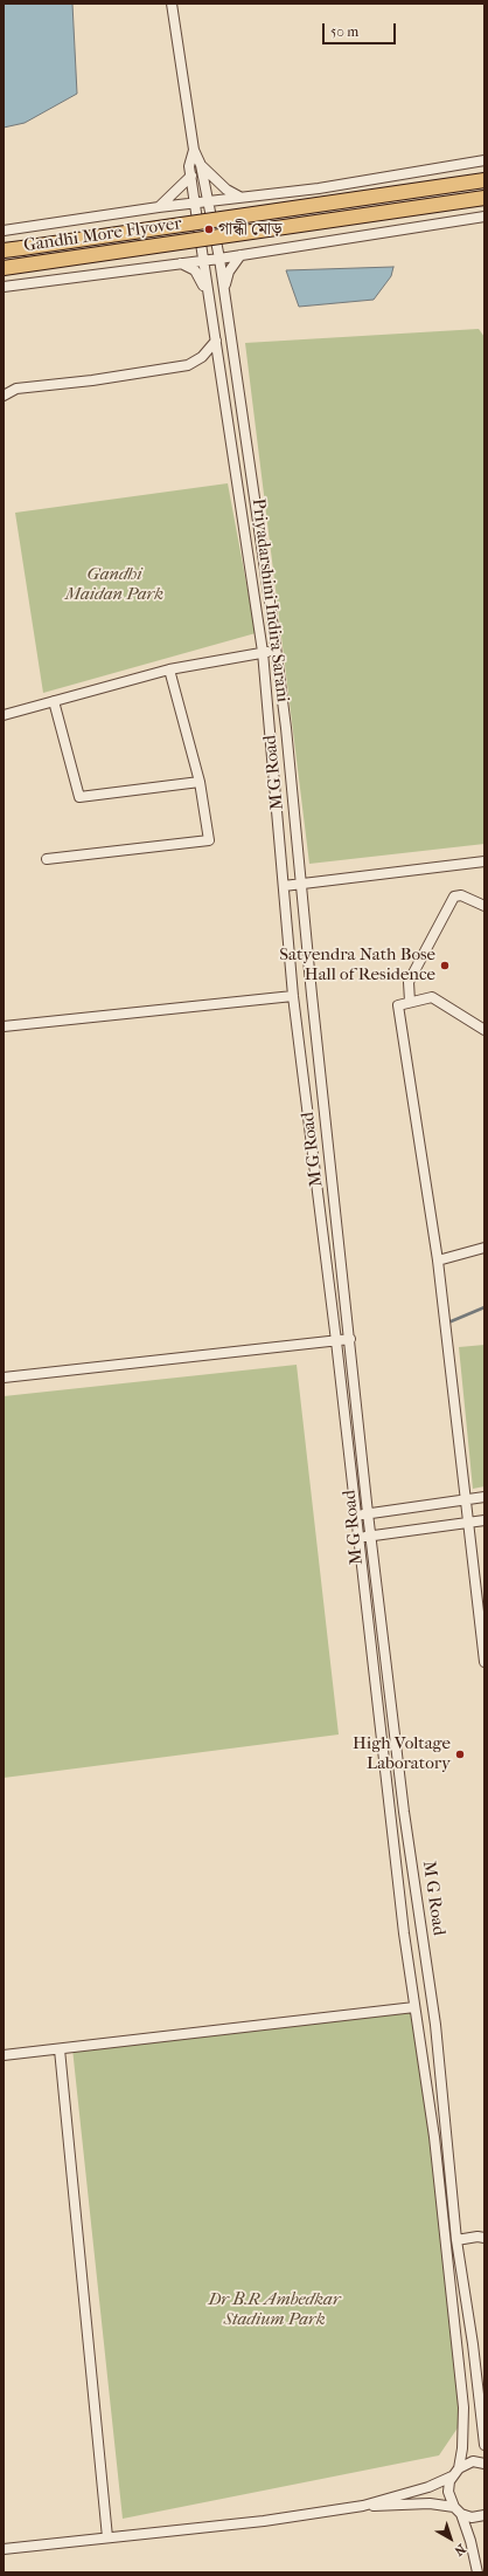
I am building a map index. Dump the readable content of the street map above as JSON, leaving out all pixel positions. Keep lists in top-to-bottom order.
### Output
{
  "streets": {
    "highway": ["Gandhi More Flyover"],
    "street": ["Priyadarshini Indira Sarani", "M G Road"]
  },
  "crossings": [
    ["Priyadarshini Indira Sarani", "M G Road"]
  ],
  "parks": ["Gandhi Maidan Park", "Dr B.R Ambedkar Stadium Park"],
  "places": ["গান্ধী মোড়", "Satyendra Nath Bose Hall of Residence", "High Voltage Laboratory"],
  "scale_bar": "50 m",
  "north": "bottom right"
}
